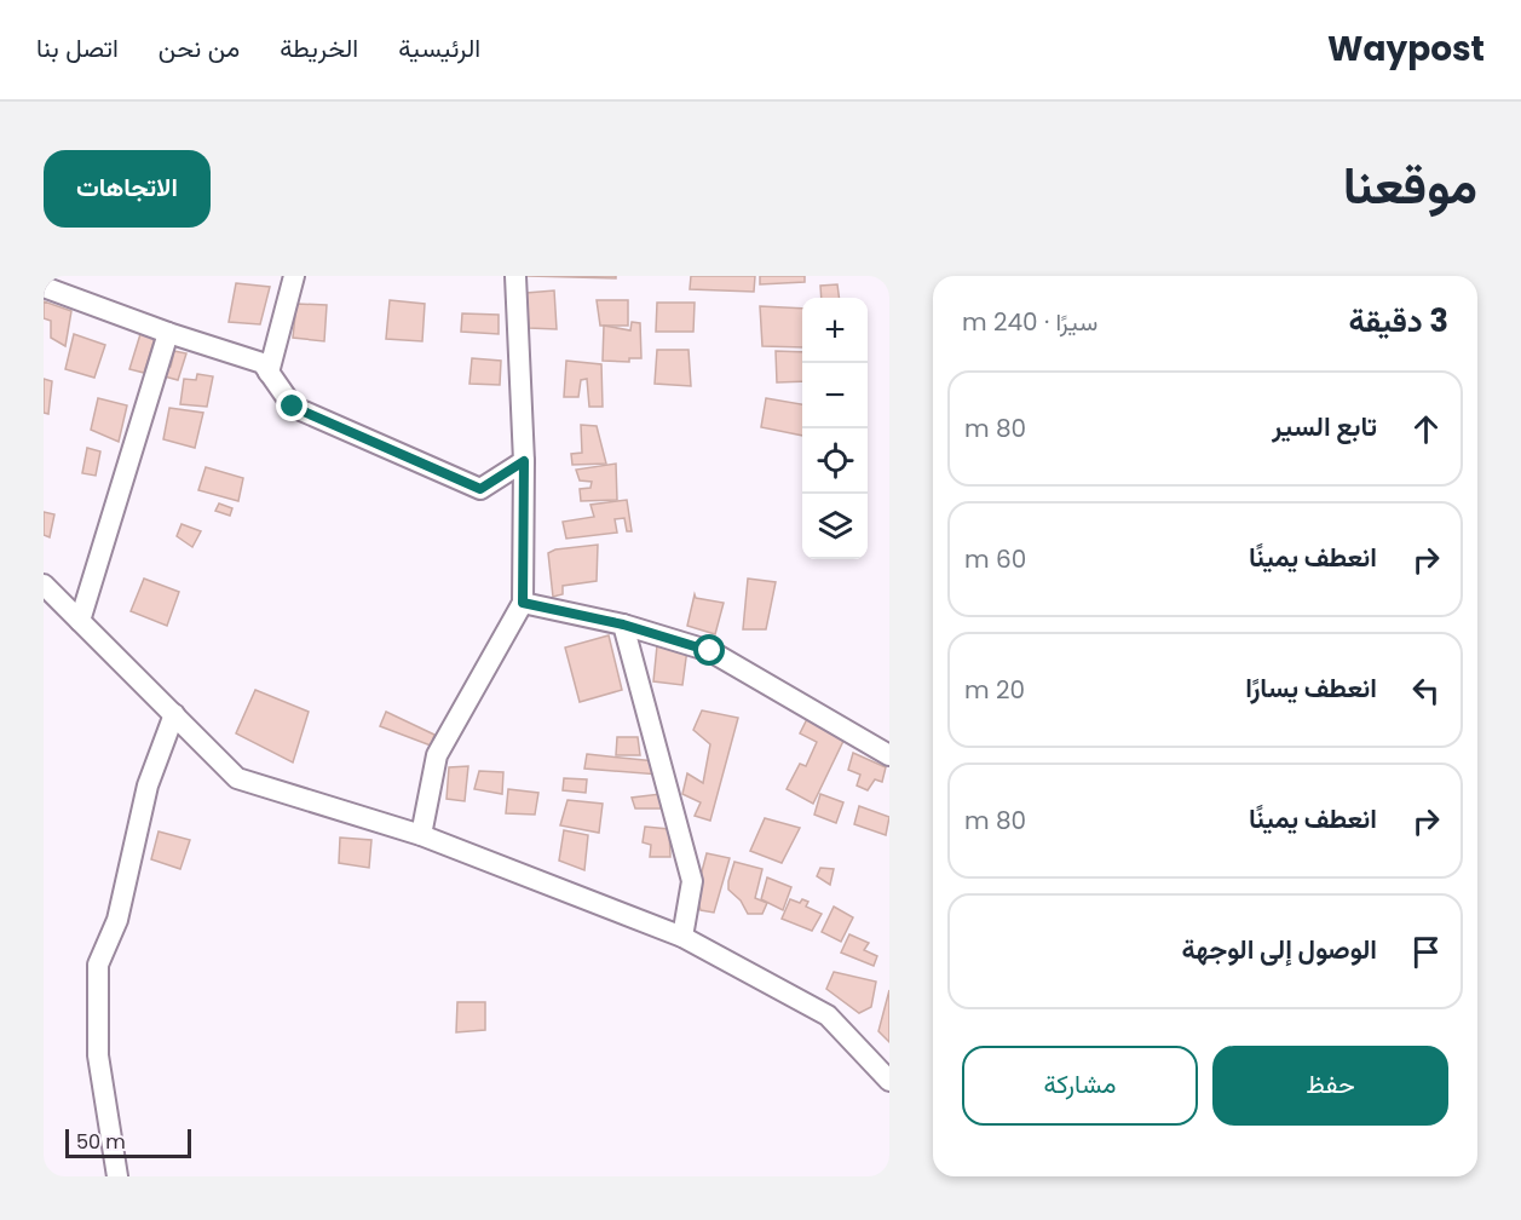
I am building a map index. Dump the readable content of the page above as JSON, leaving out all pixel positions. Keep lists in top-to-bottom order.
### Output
{
  "scale_bar": "50 m",
  "page": {
    "header": "Waypost",
    "nav": [
      "الرئيسية",
      "الخريطة",
      "من نحن",
      "اتصل بنا"
    ],
    "title": "موقعنا",
    "buttons": [
      "الاتجاهات",
      ["حفظ", "مشاركة"]
    ],
    "heading": ["3 دقيقة", "سيرًا · 240 m"],
    "map_buttons": ["+", "−"],
    "list": [
      ["تابع السير", "80 m"],
      ["انعطف يمينًا", "60 m"],
      ["انعطف يسارًا", "20 m"],
      ["انعطف يمينًا", "80 m"],
      "الوصول إلى الوجهة"
    ],
    "scale": "50 m"
  }
}
